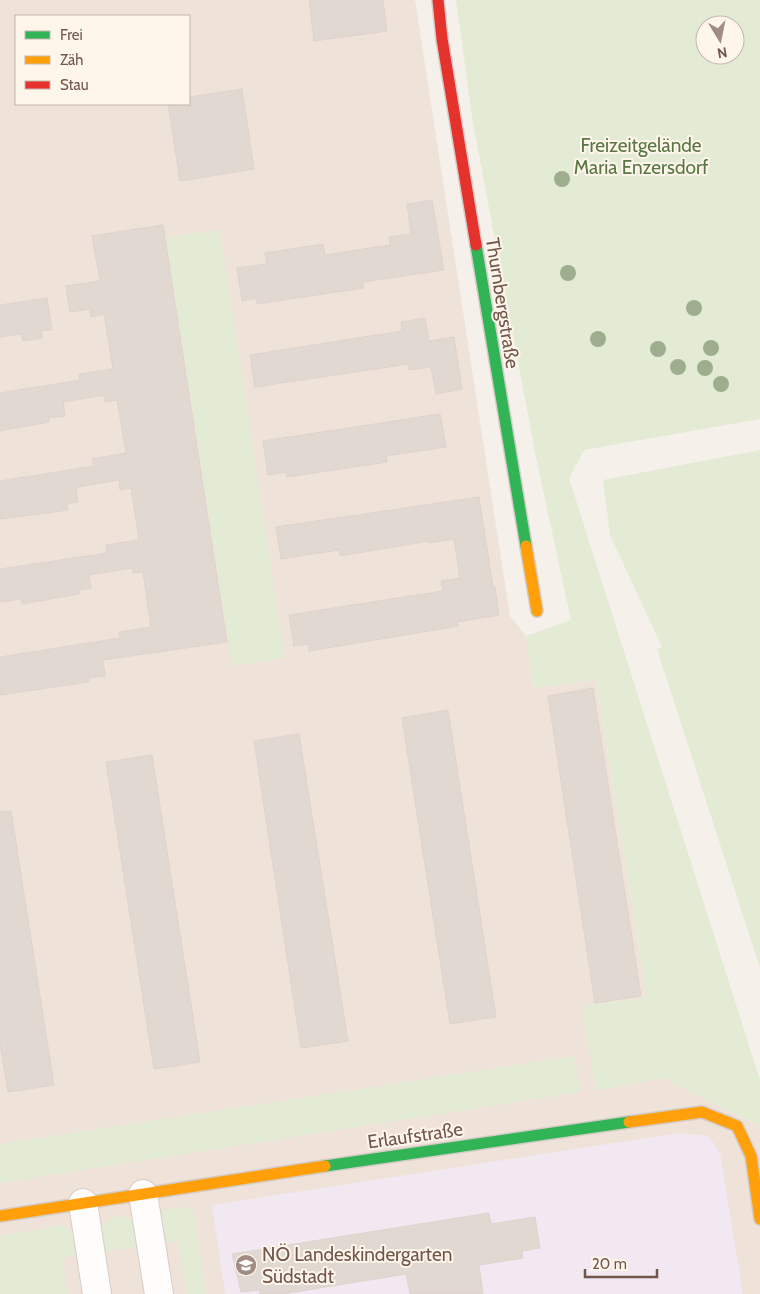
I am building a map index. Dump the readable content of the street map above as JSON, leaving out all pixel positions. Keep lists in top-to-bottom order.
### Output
{
  "streets": {
    "street": ["Thurnbergstraße", "Erlaufstraße"]
  },
  "parks": ["Freizeitgelände Maria Enzersdorf"],
  "places": {
    "school or university": ["NÖ Landeskindergarten Südstadt"]
  },
  "legend": ["Frei", "Zäh", "Stau"],
  "scale_bar": "20 m",
  "north": "bottom"
}
